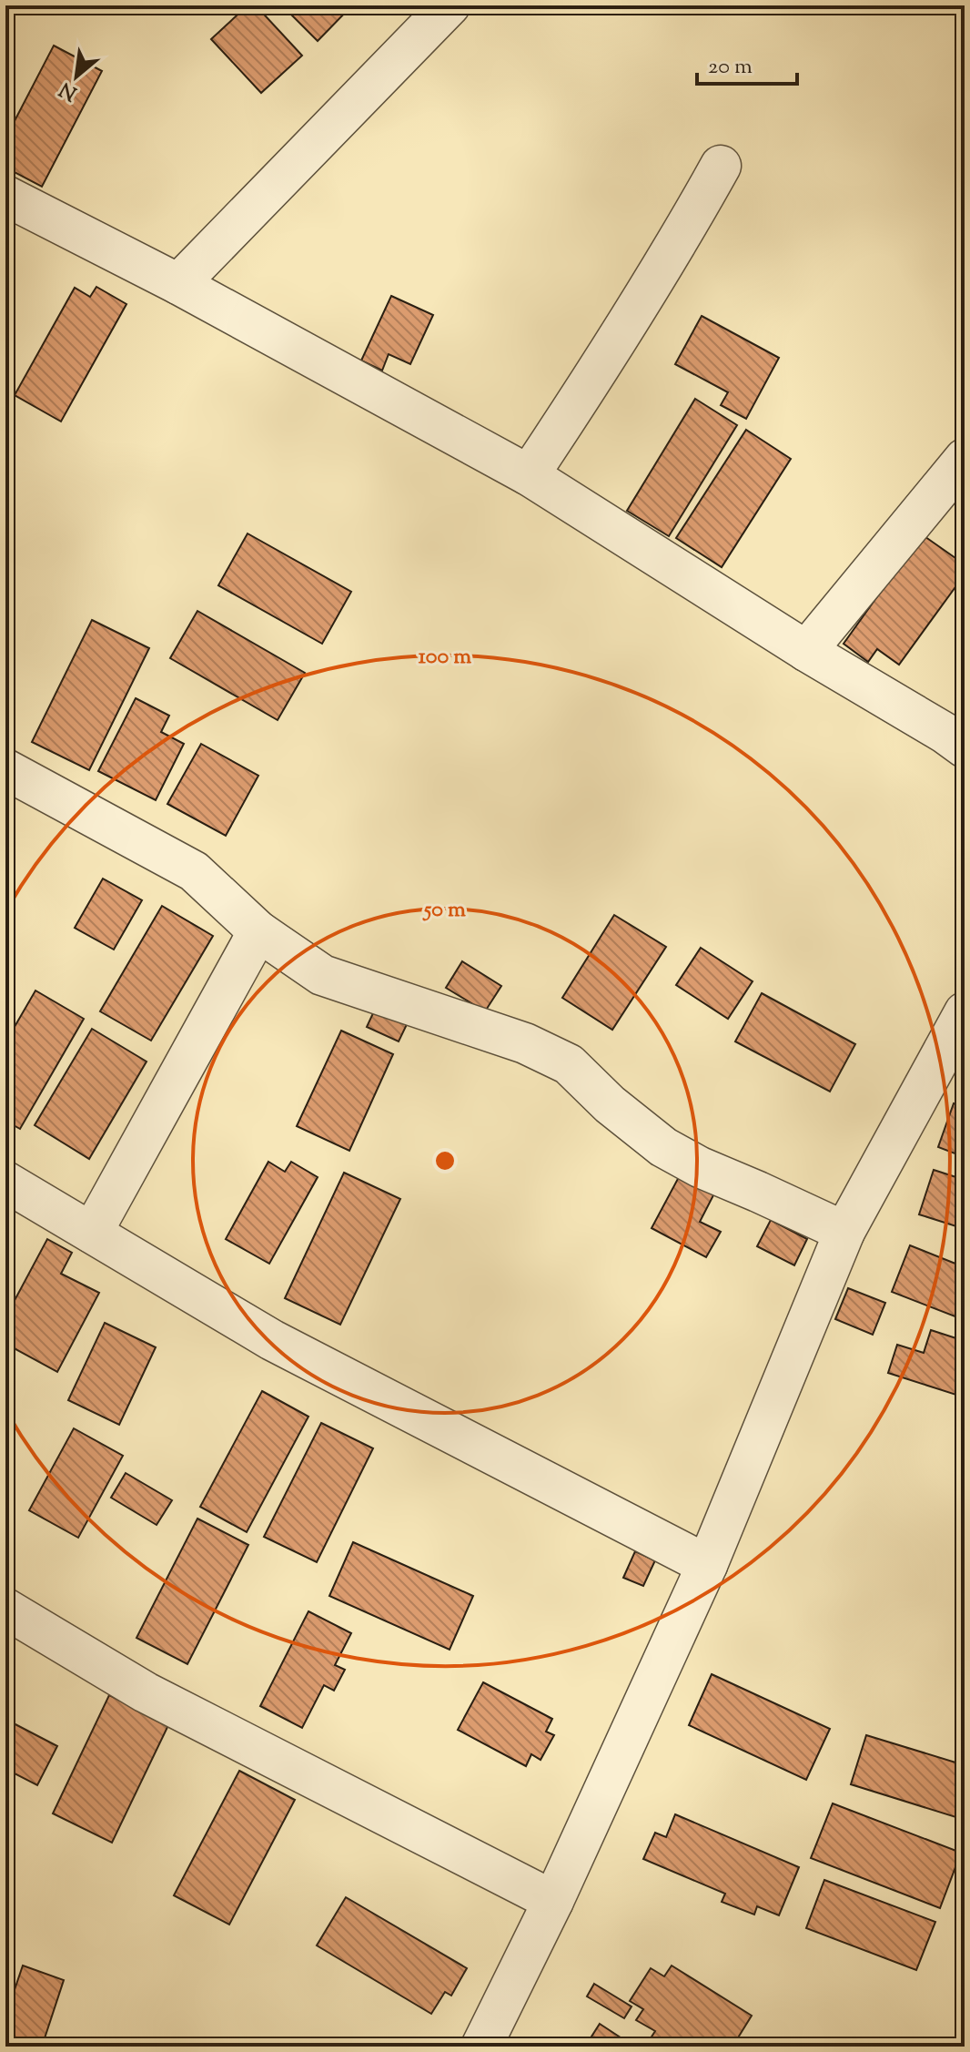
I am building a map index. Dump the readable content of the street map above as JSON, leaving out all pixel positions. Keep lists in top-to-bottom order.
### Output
{
  "scale_bar": "20 m",
  "north": "bottom left",
  "rings": ["100 m", "50 m"]
}
